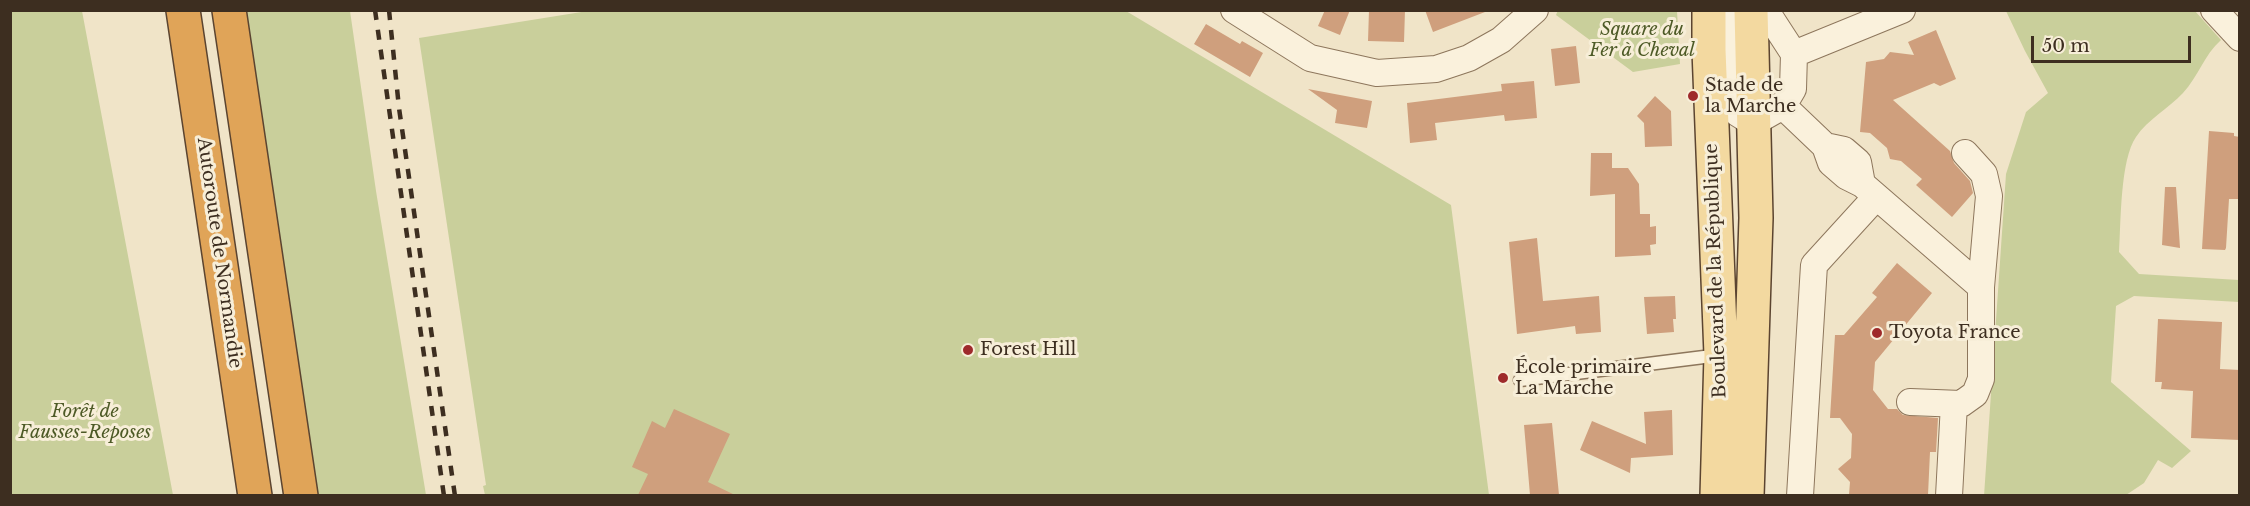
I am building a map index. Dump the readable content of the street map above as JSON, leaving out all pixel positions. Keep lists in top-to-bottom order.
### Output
{
  "streets": {
    "highway": ["Autoroute de Normandie"],
    "main road": ["Boulevard de la République"]
  },
  "parks": ["Square du Fer à Cheval", "Forêt de Fausses-Reposes"],
  "places": [
    "Stade de la Marche",
    "Toyota France",
    "Forest Hill",
    "École primaire La Marche"
  ],
  "scale_bar": "50 m"
}
